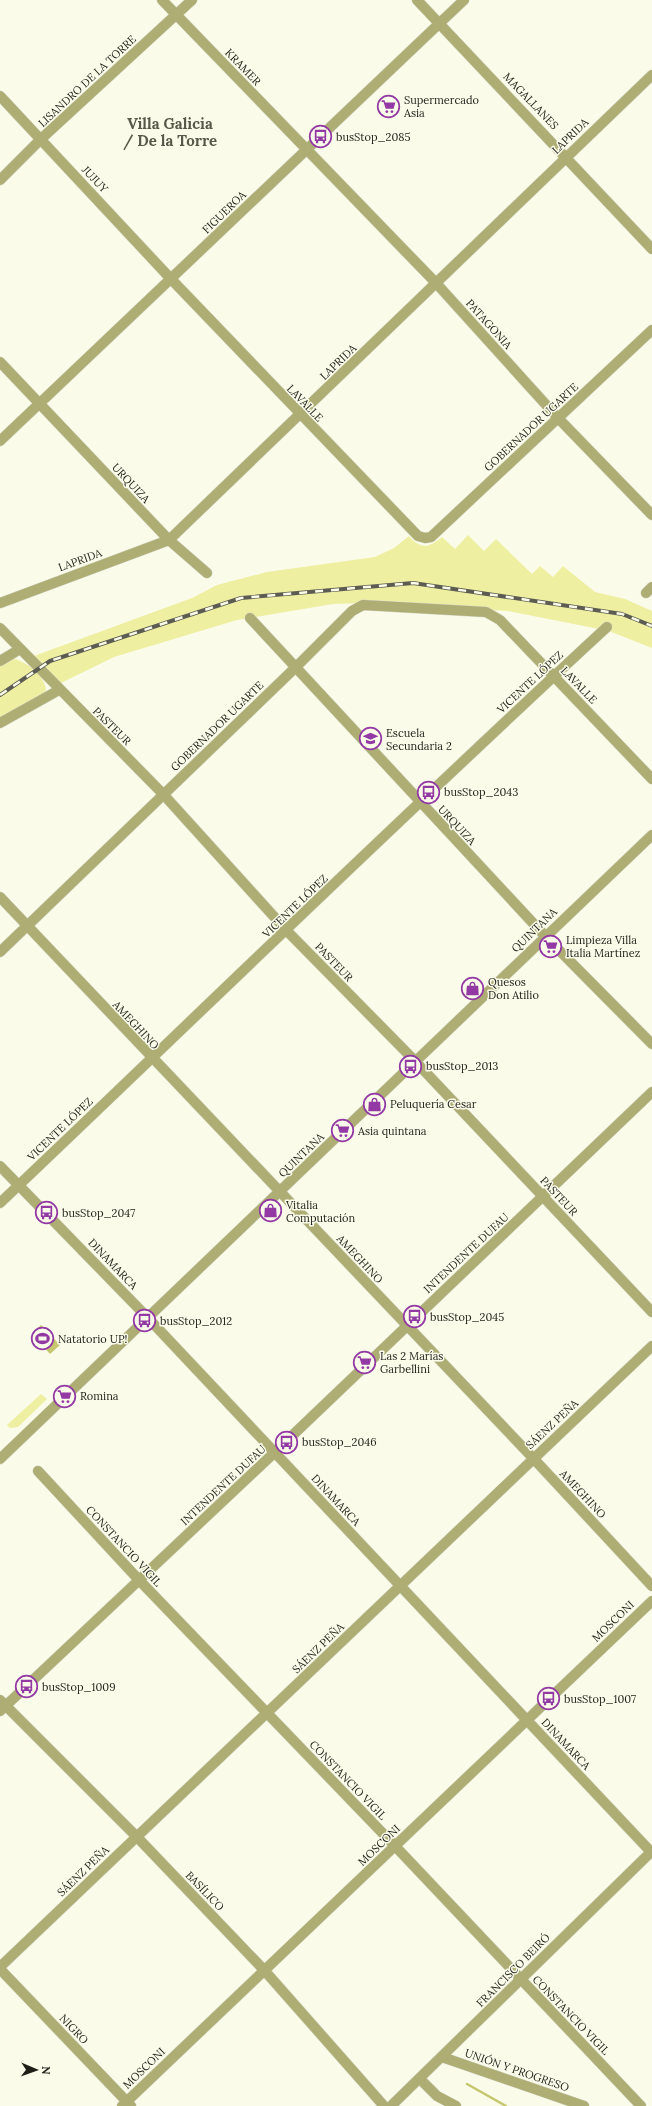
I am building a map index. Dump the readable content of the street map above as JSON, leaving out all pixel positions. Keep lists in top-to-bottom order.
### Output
{
  "streets": {
    "street": [
      "KRAMER",
      "LISANDRO DE LA TORRE",
      "MAGALLANES",
      "LAPRIDA",
      "JUJUY",
      "FIGUEROA",
      "PATAGONIA",
      "LAVALLE",
      "GOBERNADOR UGARTE",
      "URQUIZA",
      "VICENTE LÓPEZ",
      "PASTEUR",
      "QUINTANA",
      "AMEGHINO",
      "INTENDENTE DUFAU",
      "DINAMARCA",
      "SÁENZ PEÑA",
      "CONSTANCIO VIGIL",
      "MOSCONI",
      "BASÍLICO",
      "FRANCISCO BEIRÓ",
      "NIGRO",
      "UNIÓN Y PROGRESO"
    ]
  },
  "crossings": [
    ["KRAMER", "LISANDRO DE LA TORRE"],
    ["KRAMER", "FIGUEROA"],
    ["KRAMER", "PATAGONIA"],
    ["LISANDRO DE LA TORRE", "JUJUY"],
    ["MAGALLANES", "LAPRIDA"],
    ["MAGALLANES", "FIGUEROA"],
    ["LAPRIDA", "PATAGONIA"],
    ["LAPRIDA", "LAVALLE"],
    ["LAPRIDA", "URQUIZA"],
    ["JUJUY", "FIGUEROA"],
    ["JUJUY", "LAVALLE"],
    ["FIGUEROA", "PATAGONIA"],
    ["FIGUEROA", "LAVALLE"],
    ["FIGUEROA", "URQUIZA"],
    ["PATAGONIA", "GOBERNADOR UGARTE"],
    ["LAVALLE", "GOBERNADOR UGARTE"],
    ["LAVALLE", "VICENTE LÓPEZ"],
    ["GOBERNADOR UGARTE", "URQUIZA"],
    ["GOBERNADOR UGARTE", "PASTEUR"],
    ["GOBERNADOR UGARTE", "AMEGHINO"],
    ["URQUIZA", "VICENTE LÓPEZ"],
    ["URQUIZA", "QUINTANA"],
    ["VICENTE LÓPEZ", "PASTEUR"],
    ["VICENTE LÓPEZ", "AMEGHINO"],
    ["VICENTE LÓPEZ", "DINAMARCA"],
    ["PASTEUR", "QUINTANA"],
    ["PASTEUR", "INTENDENTE DUFAU"],
    ["QUINTANA", "AMEGHINO"],
    ["QUINTANA", "DINAMARCA"],
    ["AMEGHINO", "INTENDENTE DUFAU"],
    ["AMEGHINO", "SÁENZ PEÑA"],
    ["INTENDENTE DUFAU", "DINAMARCA"],
    ["INTENDENTE DUFAU", "CONSTANCIO VIGIL"],
    ["INTENDENTE DUFAU", "BASÍLICO"],
    ["DINAMARCA", "SÁENZ PEÑA"],
    ["DINAMARCA", "MOSCONI"],
    ["DINAMARCA", "FRANCISCO BEIRÓ"],
    ["SÁENZ PEÑA", "CONSTANCIO VIGIL"],
    ["SÁENZ PEÑA", "BASÍLICO"],
    ["SÁENZ PEÑA", "NIGRO"],
    ["CONSTANCIO VIGIL", "MOSCONI"],
    ["CONSTANCIO VIGIL", "FRANCISCO BEIRÓ"],
    ["MOSCONI", "BASÍLICO"],
    ["MOSCONI", "NIGRO"],
    ["FRANCISCO BEIRÓ", "UNIÓN Y PROGRESO"]
  ],
  "districts": ["Villa Galicia / De la Torre"],
  "places": {
    "supermarket": [
      "Supermercado Asia",
      "Limpieza Villa Italia Martínez",
      "Asia quintana",
      "Las 2 Marías Garbellini",
      "Romina"
    ],
    "bus stop": [
      "busStop_2085",
      "busStop_2043",
      "busStop_2013",
      "busStop_2047",
      "busStop_2045",
      "busStop_2012",
      "busStop_2046",
      "busStop_1009",
      "busStop_1007"
    ],
    "school or university": ["Escuela Secundaria 2"],
    "shop": ["Quesos Don Atilio", "Peluquería Cesar", "Vitalia Computación"],
    "sports": ["Natatorio UP!"]
  },
  "north": "right"
}
